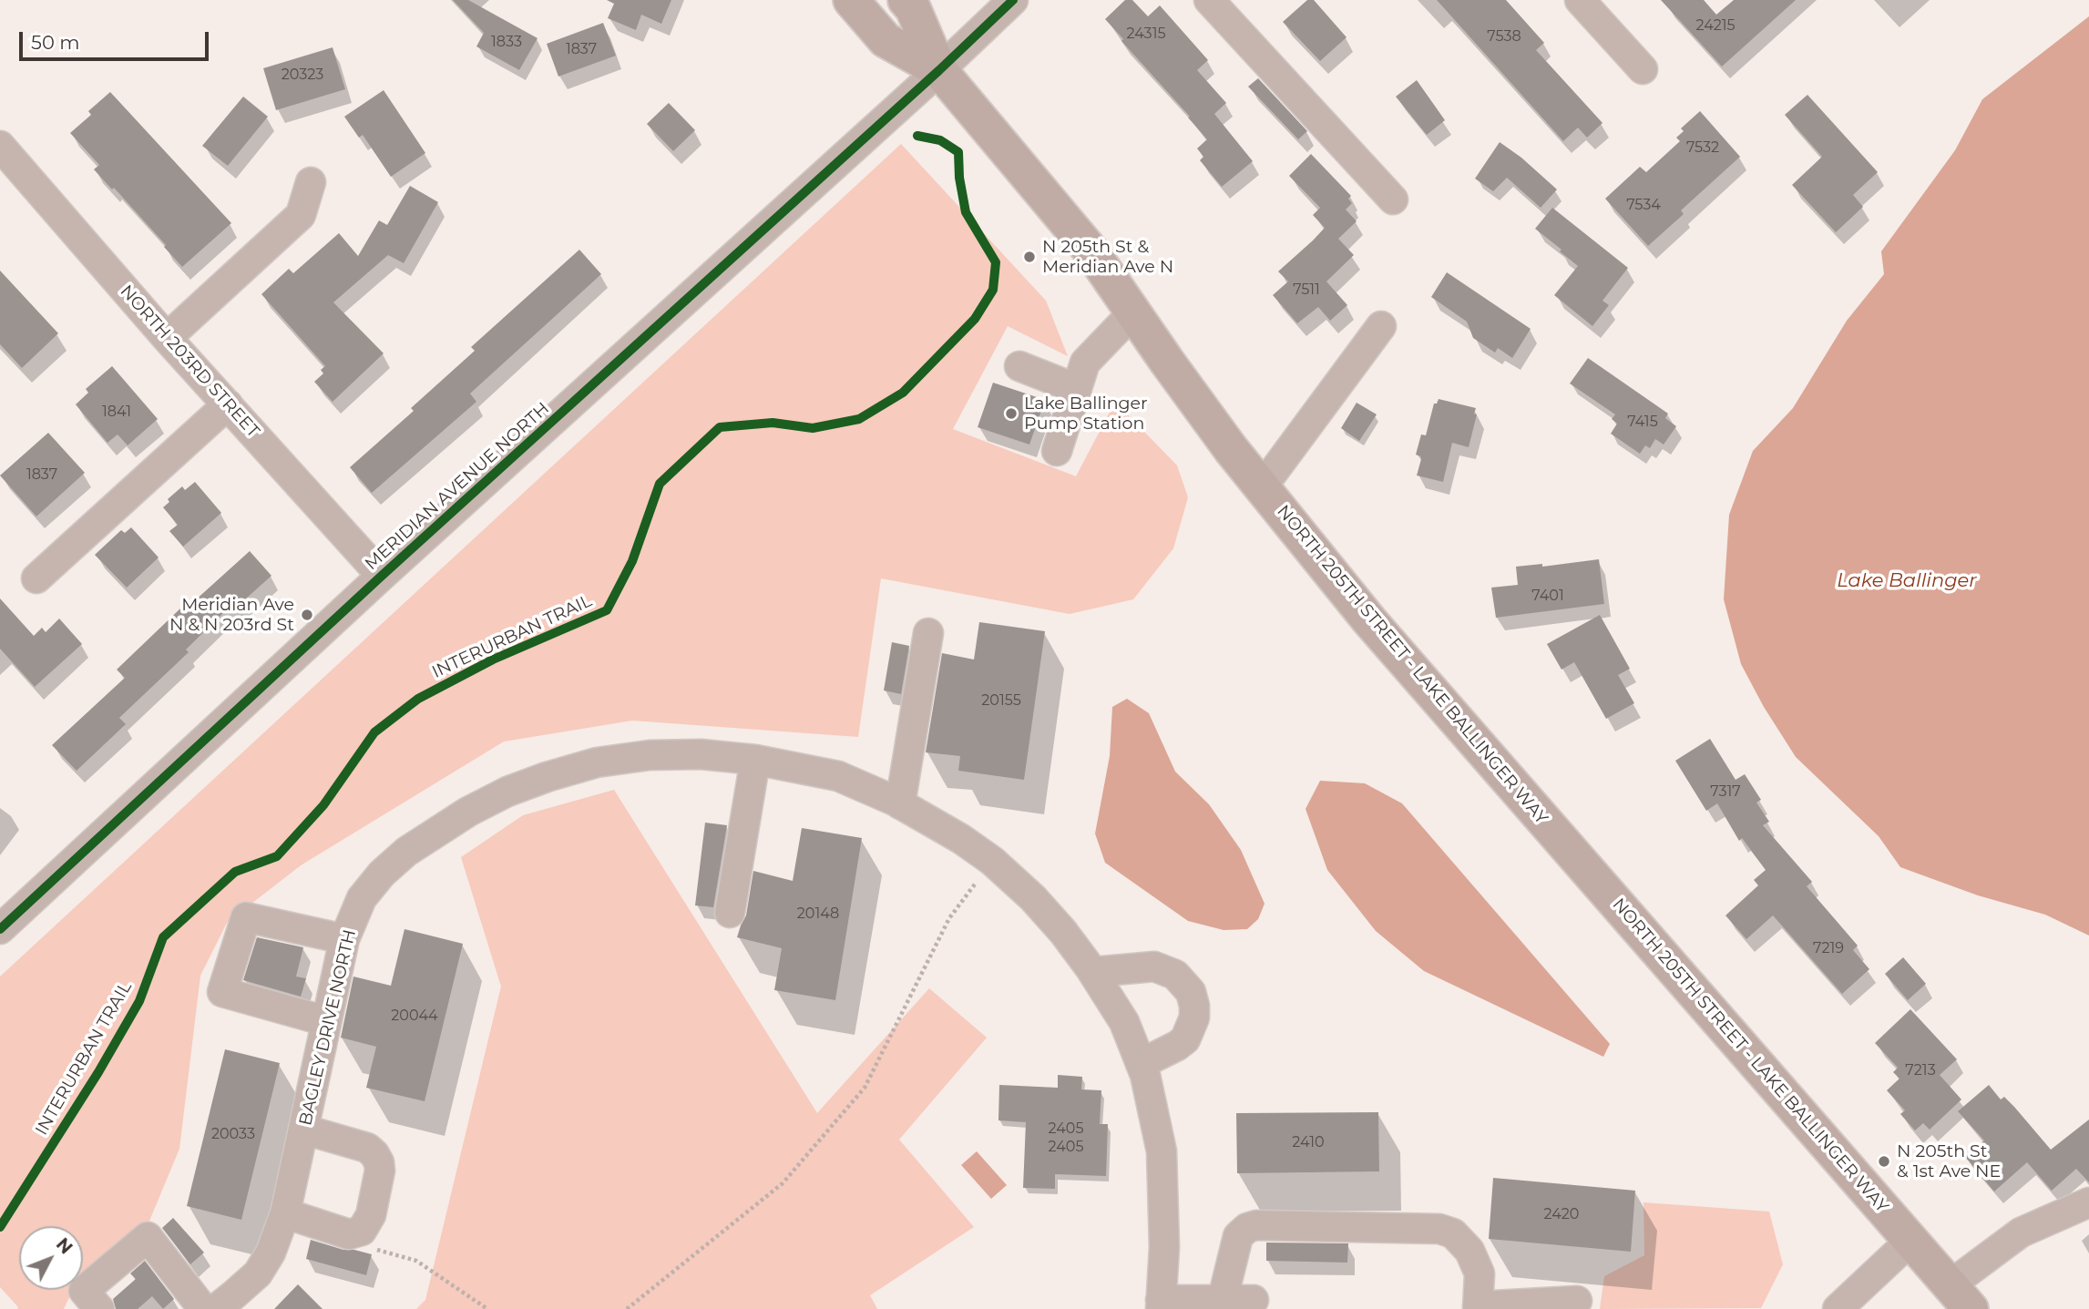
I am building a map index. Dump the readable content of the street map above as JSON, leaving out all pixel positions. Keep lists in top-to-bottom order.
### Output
{
  "streets": {
    "main road": ["NORTH 205TH STREET - LAKE BALLINGER WAY"],
    "street": ["NORTH 203RD STREET", "MERIDIAN AVENUE NORTH", "BAGLEY DRIVE NORTH"],
    "cycle path": ["INTERURBAN TRAIL"]
  },
  "crossings": [
    ["NORTH 203RD STREET", "MERIDIAN AVENUE NORTH"],
    ["MERIDIAN AVENUE NORTH", "NORTH 205TH STREET - LAKE BALLINGER WAY"]
  ],
  "water": ["Lake Ballinger"],
  "places": [
    "N 205th St & Meridian Ave N",
    "Lake Ballinger Pump Station",
    "Meridian Ave N & N 203rd St",
    "N 205th St & 1st Ave NE"
  ],
  "house_numbers": [
    "24215",
    "24315",
    "7538",
    "1833",
    "1837",
    "20323",
    "7532",
    "7534",
    "7511",
    "1841",
    "7415",
    "1837",
    "7401",
    "20155",
    "7317",
    "20148",
    "7219",
    "20044",
    "7213",
    "2405",
    "20033",
    "2410",
    "2405",
    "2420"
  ],
  "scale_bar": "50 m",
  "north": "top right"
}
